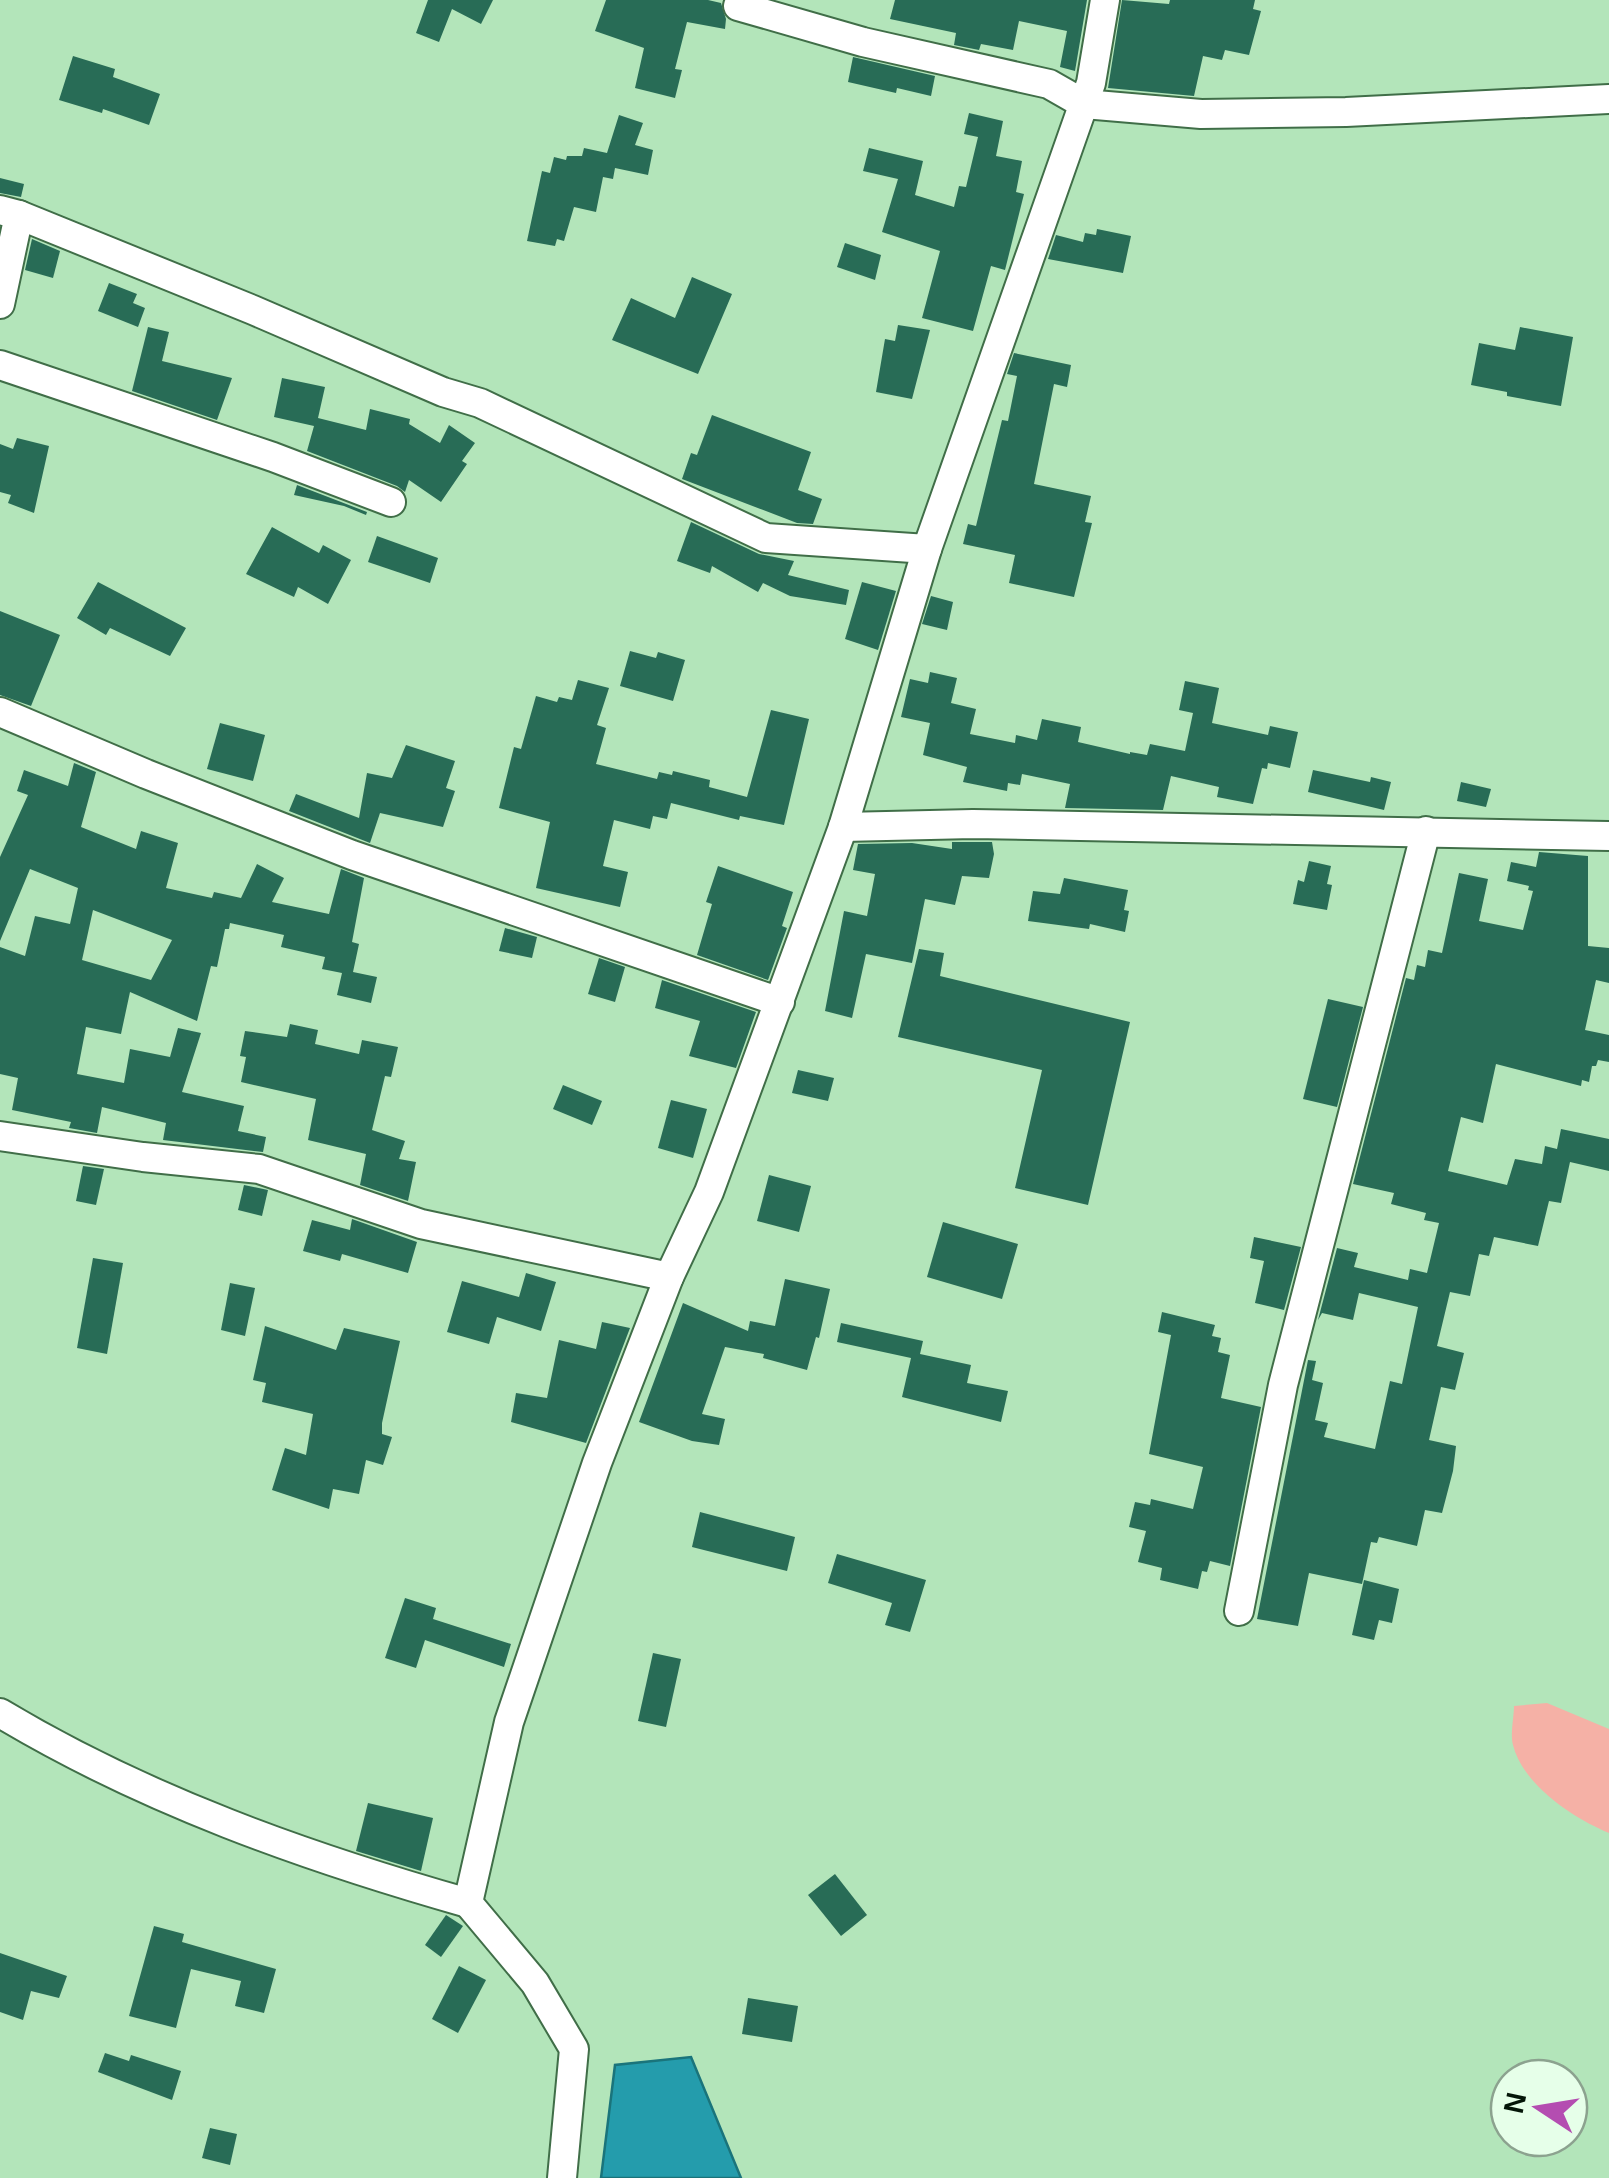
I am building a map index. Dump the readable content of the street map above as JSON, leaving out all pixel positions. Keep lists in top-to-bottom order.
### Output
{
  "north": "left"
}
